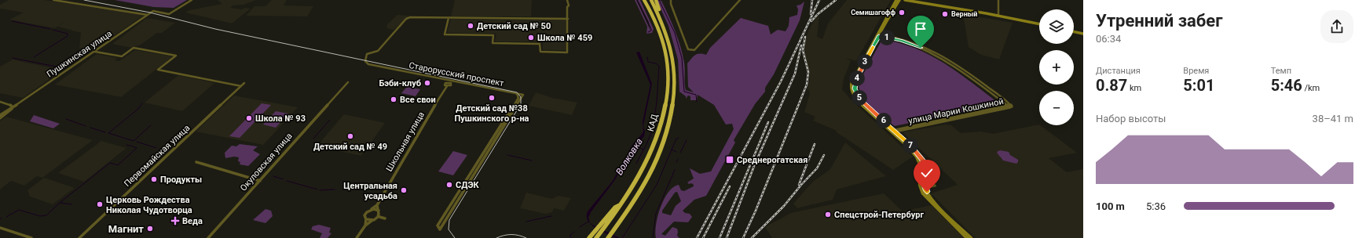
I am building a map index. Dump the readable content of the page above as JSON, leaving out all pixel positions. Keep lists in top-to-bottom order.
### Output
{
  "streets": {
    "highway": ["КАД"],
    "street": [
      "Пушкинская улица",
      "Старорусский проспект",
      "улица Марии Кошкиной",
      "Школьная улица",
      "Первомайская улица",
      "Окуловская улица"
    ]
  },
  "crossings": [
    ["Старорусский проспект", "Школьная улица"]
  ],
  "water": ["Волковка"],
  "places": {
    "other": [
      "Семишагофф",
      "Верный",
      "Детский сад № 50",
      "Школа № 459",
      "Бэби-клуб",
      "Детский сад №38 Пушкинского р-на",
      "Все свои",
      "Школа № 93",
      "Детский сад № 49",
      "Продукты",
      "СДЭК",
      "Центральная усадьба",
      "Церковь Рождества Николая Чудотворца",
      "Спецстрой-Петербург",
      "Магнит"
    ],
    "transit": ["Среднерогатская"],
    "health": ["Веда"]
  },
  "page": {
    "heading": ["Утренний забег", "06:34"],
    "map_buttons": ["+", "−"],
    "pins": [
      "1",
      "3",
      "4",
      "5",
      "6",
      "7"
    ],
    "stats": [
      ["Дистанция", "0.87 km"],
      ["Время", "5:01"],
      ["Темп", "5:46 /km"]
    ],
    "chart": ["Набор высоты", "38–41 m"],
    "list": [
      {
        "name": "100 m",
        "note": "5:36"
      }
    ]
  }
}
